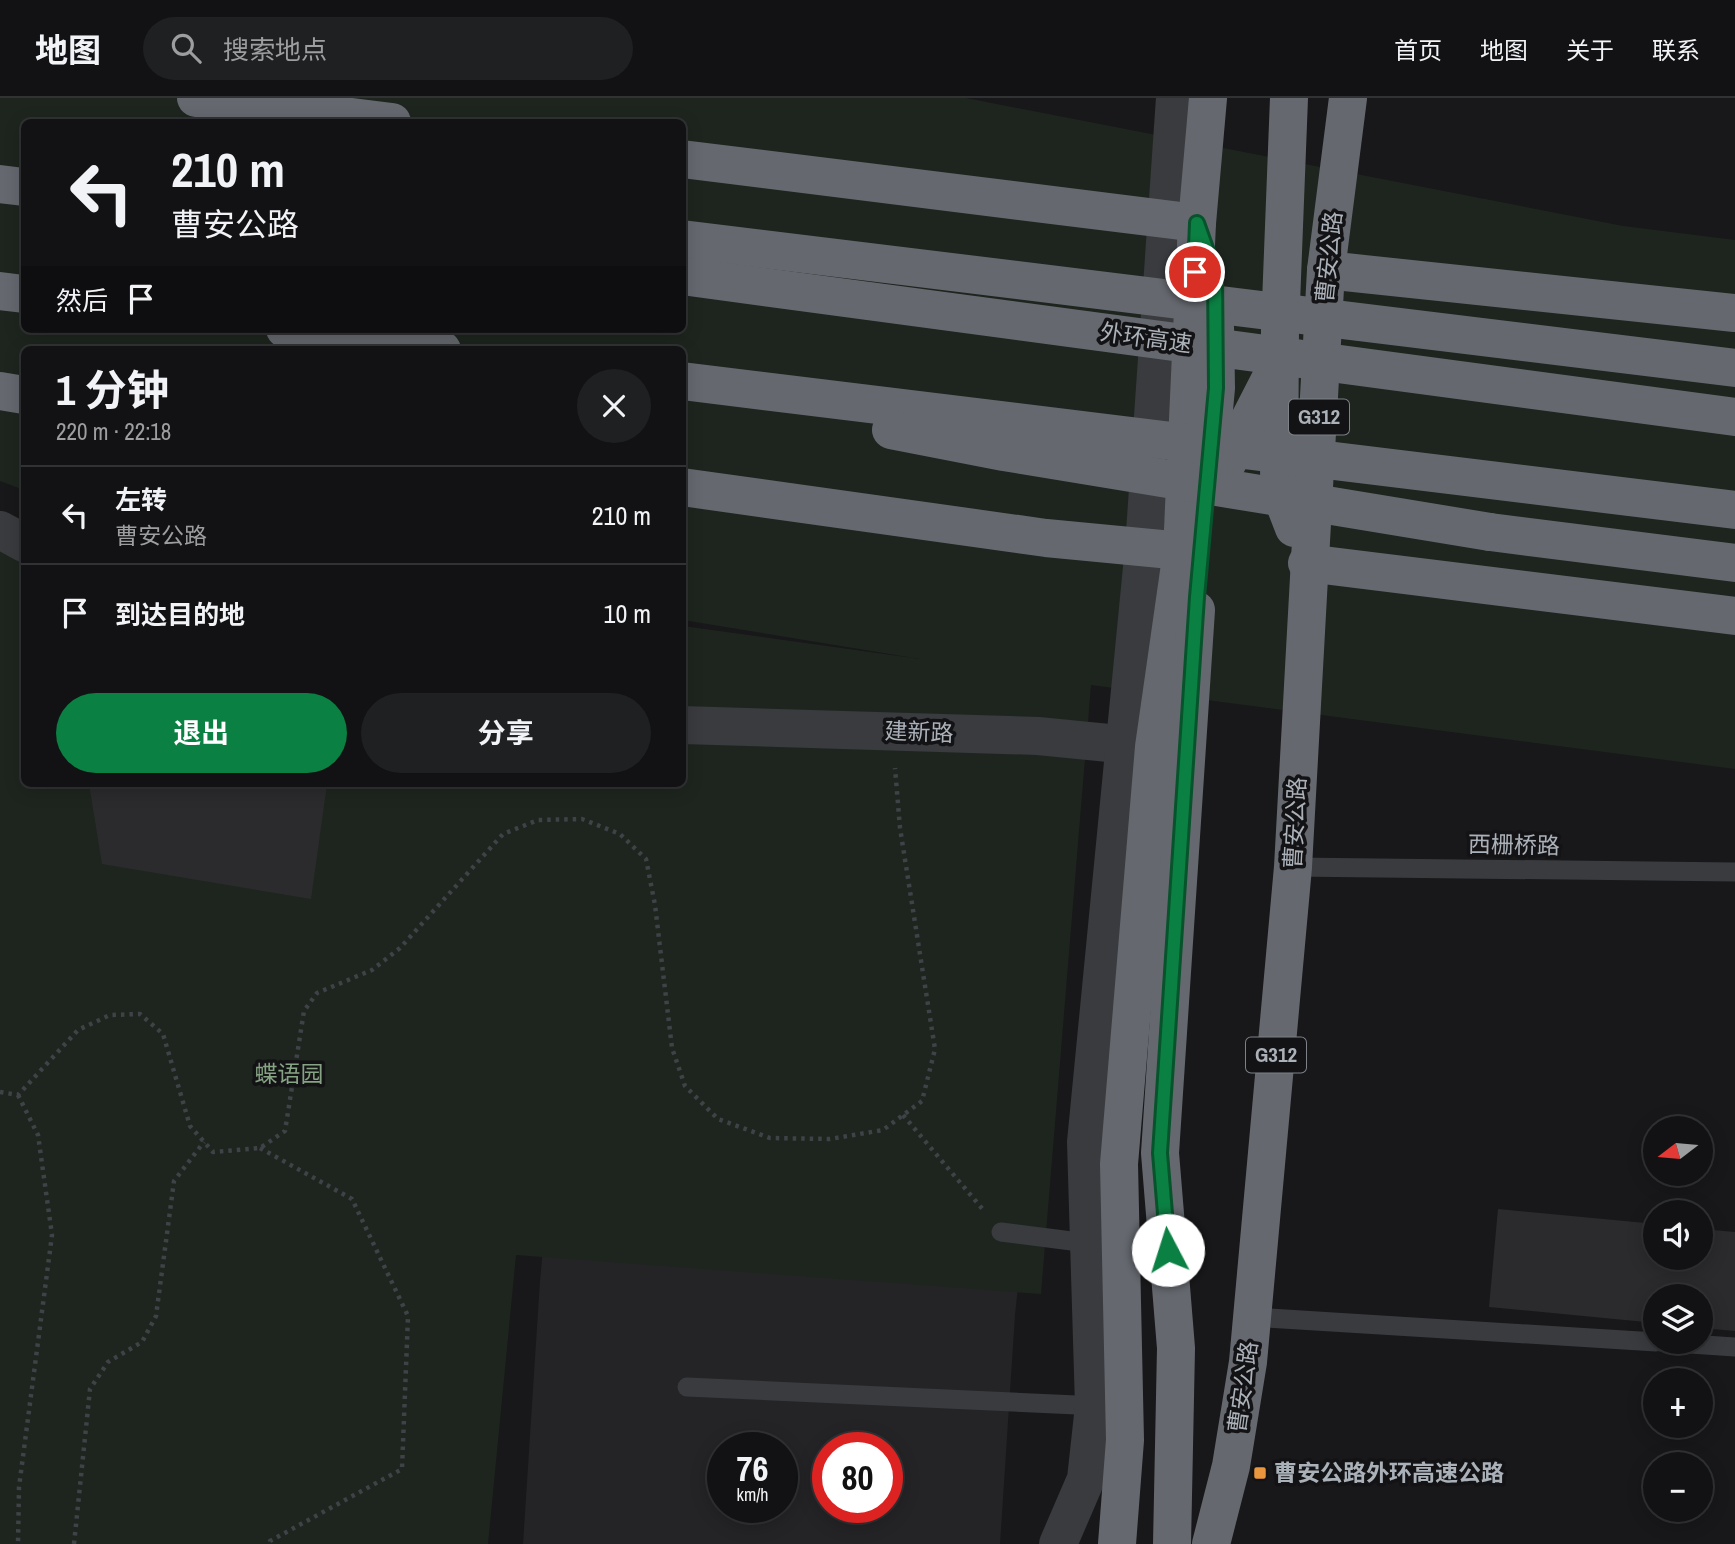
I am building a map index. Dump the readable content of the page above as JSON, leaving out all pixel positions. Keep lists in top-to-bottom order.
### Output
{
  "streets": {
    "highway": ["曹安公路", "外环高速", "G312"],
    "street": ["建新路"],
    "lane": ["西栅桥路"]
  },
  "crossings": [
    ["曹安公路", "西栅桥路"]
  ],
  "parks": ["蝶语园"],
  "places": {
    "transit": ["曹安公路外环高速公路"]
  },
  "north": "left",
  "page": {
    "header": "地图",
    "search": "搜索地点",
    "nav": [
      "首页",
      "地图",
      "关于",
      "联系"
    ],
    "turn": ["210 m", "曹安公路"],
    "then": "然后",
    "heading": ["1 分钟", "220 m · 22:18"],
    "list": [
      {
        "name": "左转",
        "note": "曹安公路",
        "value": "210 m"
      },
      {
        "name": "到达目的地",
        "value": "10 m"
      }
    ],
    "buttons": ["退出", "分享"],
    "map_buttons": ["+", "−"],
    "speed": "76 km/h",
    "limit": "80"
  }
}
